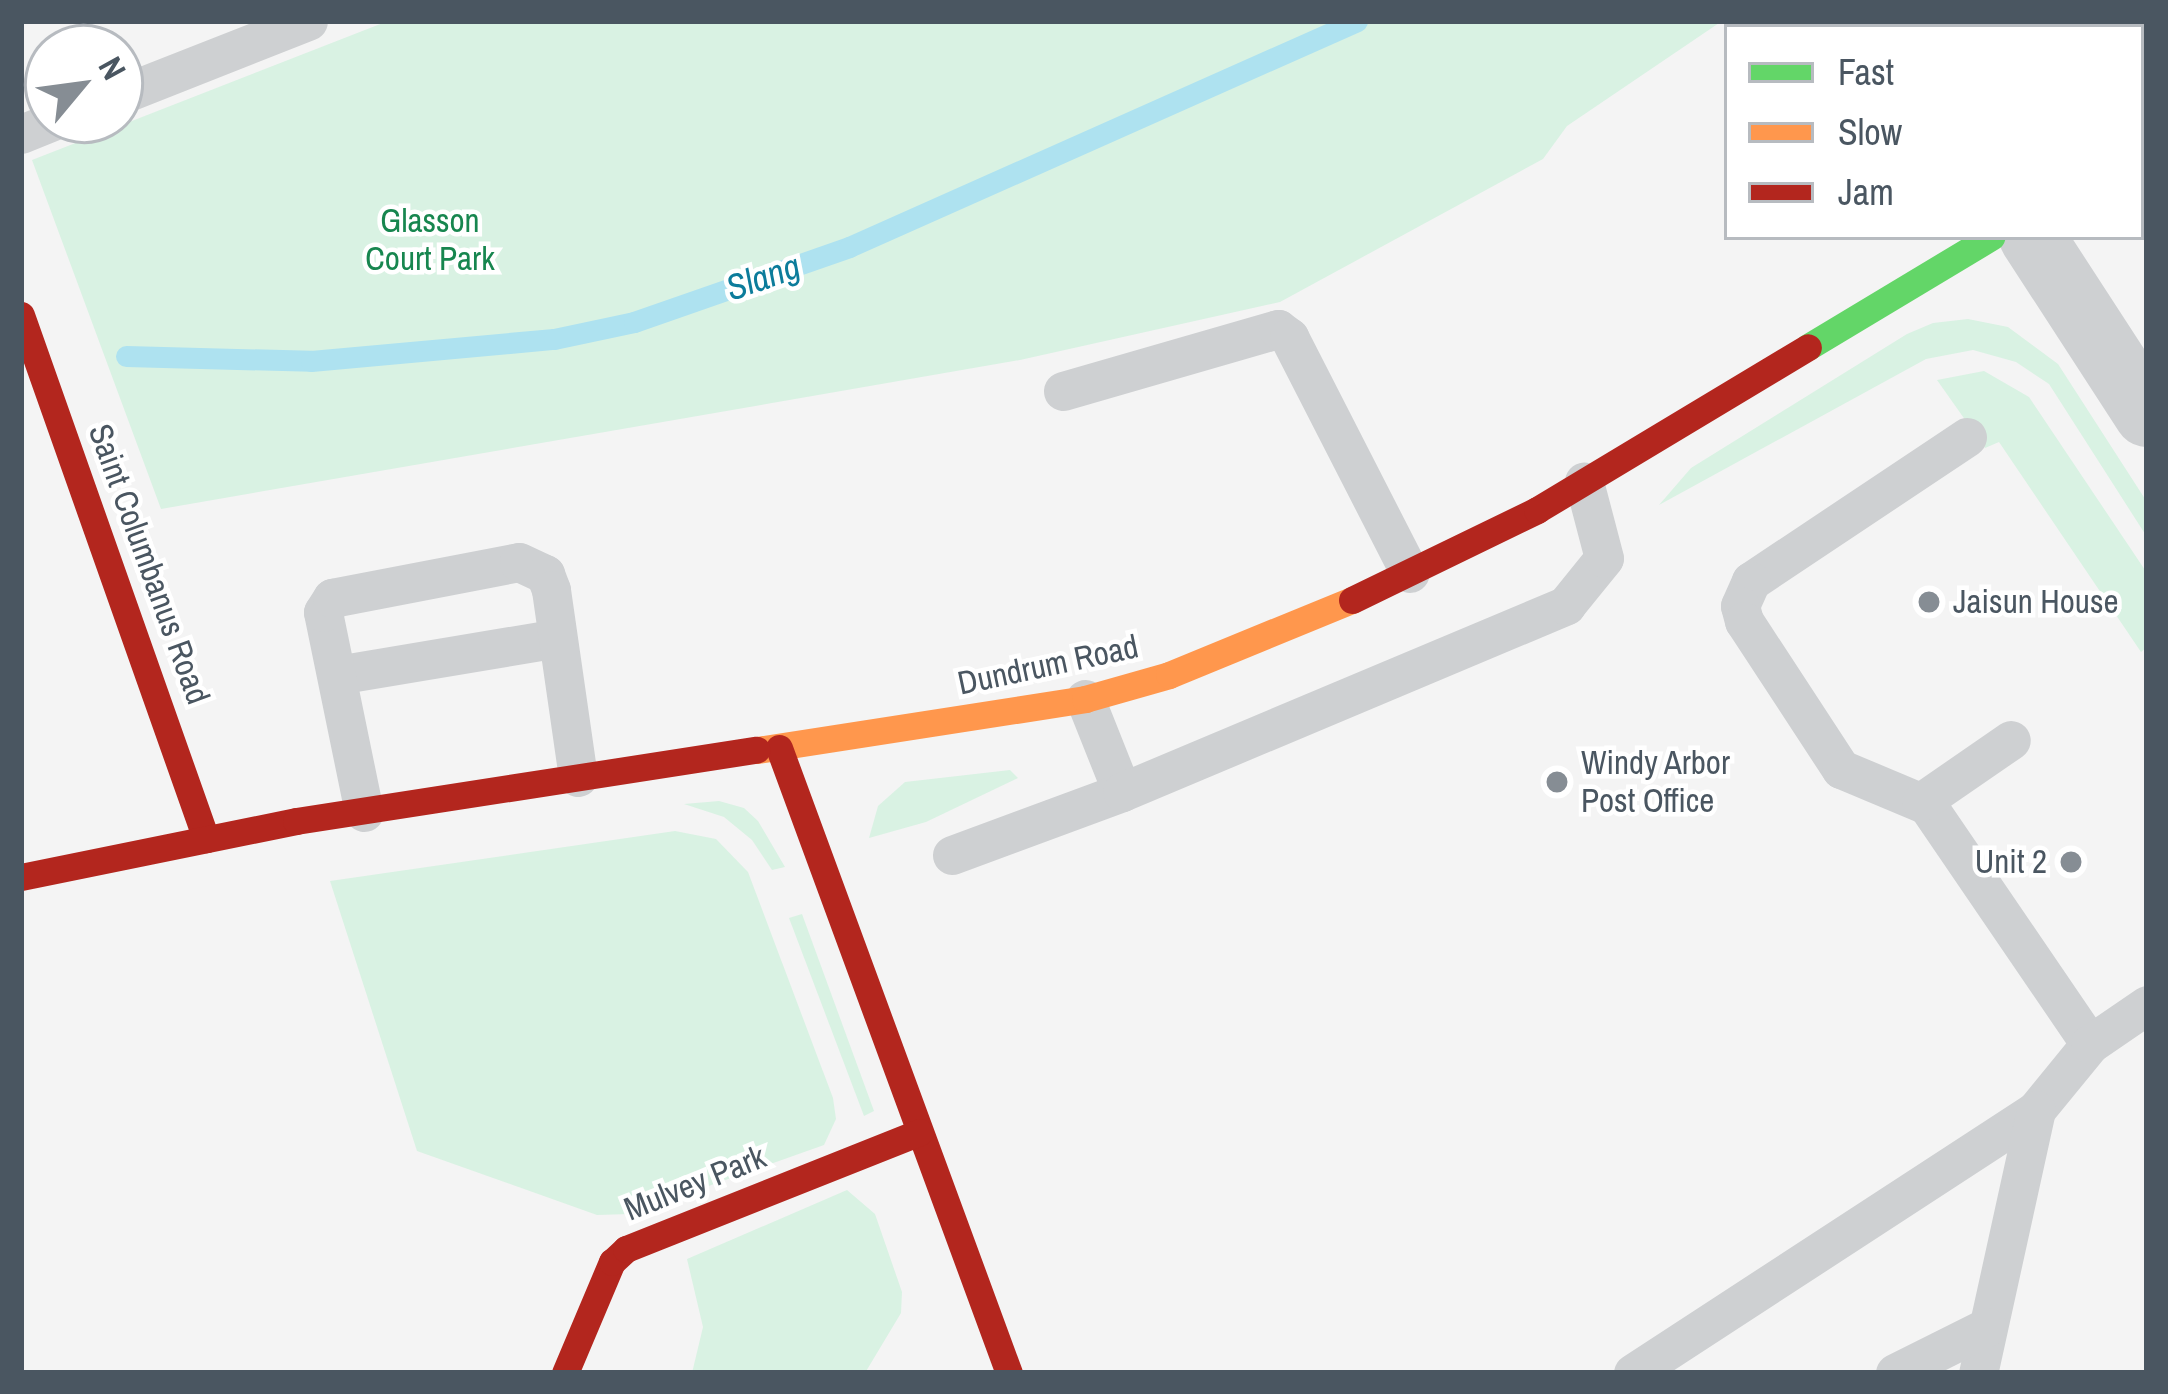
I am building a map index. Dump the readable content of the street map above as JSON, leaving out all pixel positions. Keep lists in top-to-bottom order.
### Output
{
  "streets": {
    "main road": ["Saint Columbanus Road", "Dundrum Road", "Mulvey Park"]
  },
  "crossings": [
    ["Saint Columbanus Road", "Dundrum Road"]
  ],
  "water": ["Slang"],
  "parks": ["Glasson Court Park"],
  "places": ["Jaisun House", "Windy Arbor Post Office", "Unit 2"],
  "legend": ["Fast", "Slow", "Jam"],
  "north": "top right"
}
